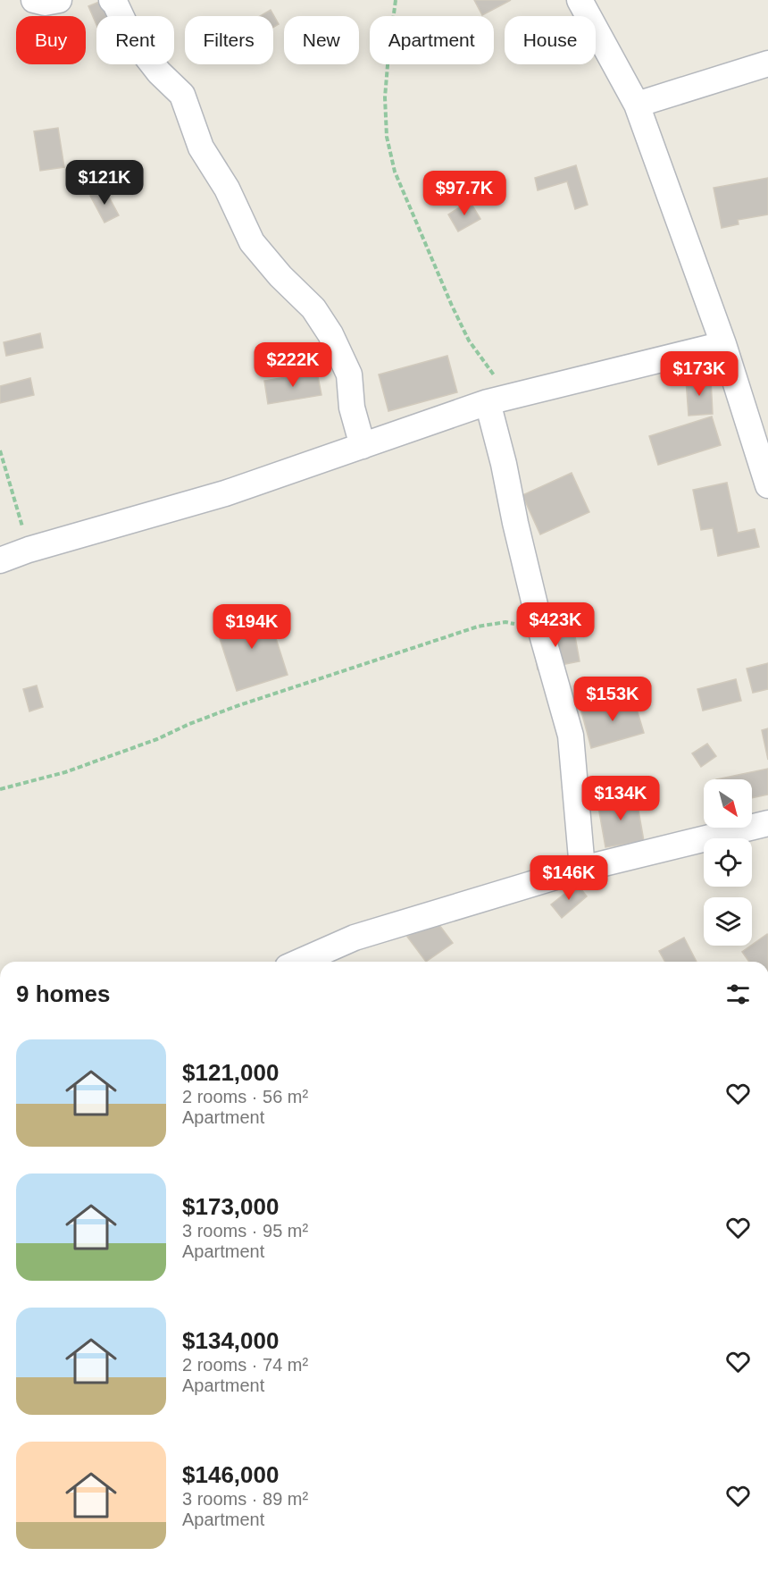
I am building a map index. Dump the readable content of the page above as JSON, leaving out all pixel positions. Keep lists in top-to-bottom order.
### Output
{
  "north": "bottom right",
  "page": {
    "chip": [
      "Buy",
      "Rent",
      "Filters",
      "New",
      "Apartment",
      "House"
    ],
    "price": [
      "$121K",
      "$97.7K",
      "$222K",
      "$173K",
      "$423K",
      "$194K",
      "$153K",
      "$134K",
      "$146K"
    ],
    "heading": "9 homes",
    "list": [
      {
        "name": "$121,000",
        "note": "2 rooms · 56 m² · Apartment"
      },
      {
        "name": "$173,000",
        "note": "3 rooms · 95 m² · Apartment"
      },
      {
        "name": "$134,000",
        "note": "2 rooms · 74 m² · Apartment"
      },
      {
        "name": "$146,000",
        "note": "3 rooms · 89 m² · Apartment"
      }
    ]
  }
}
